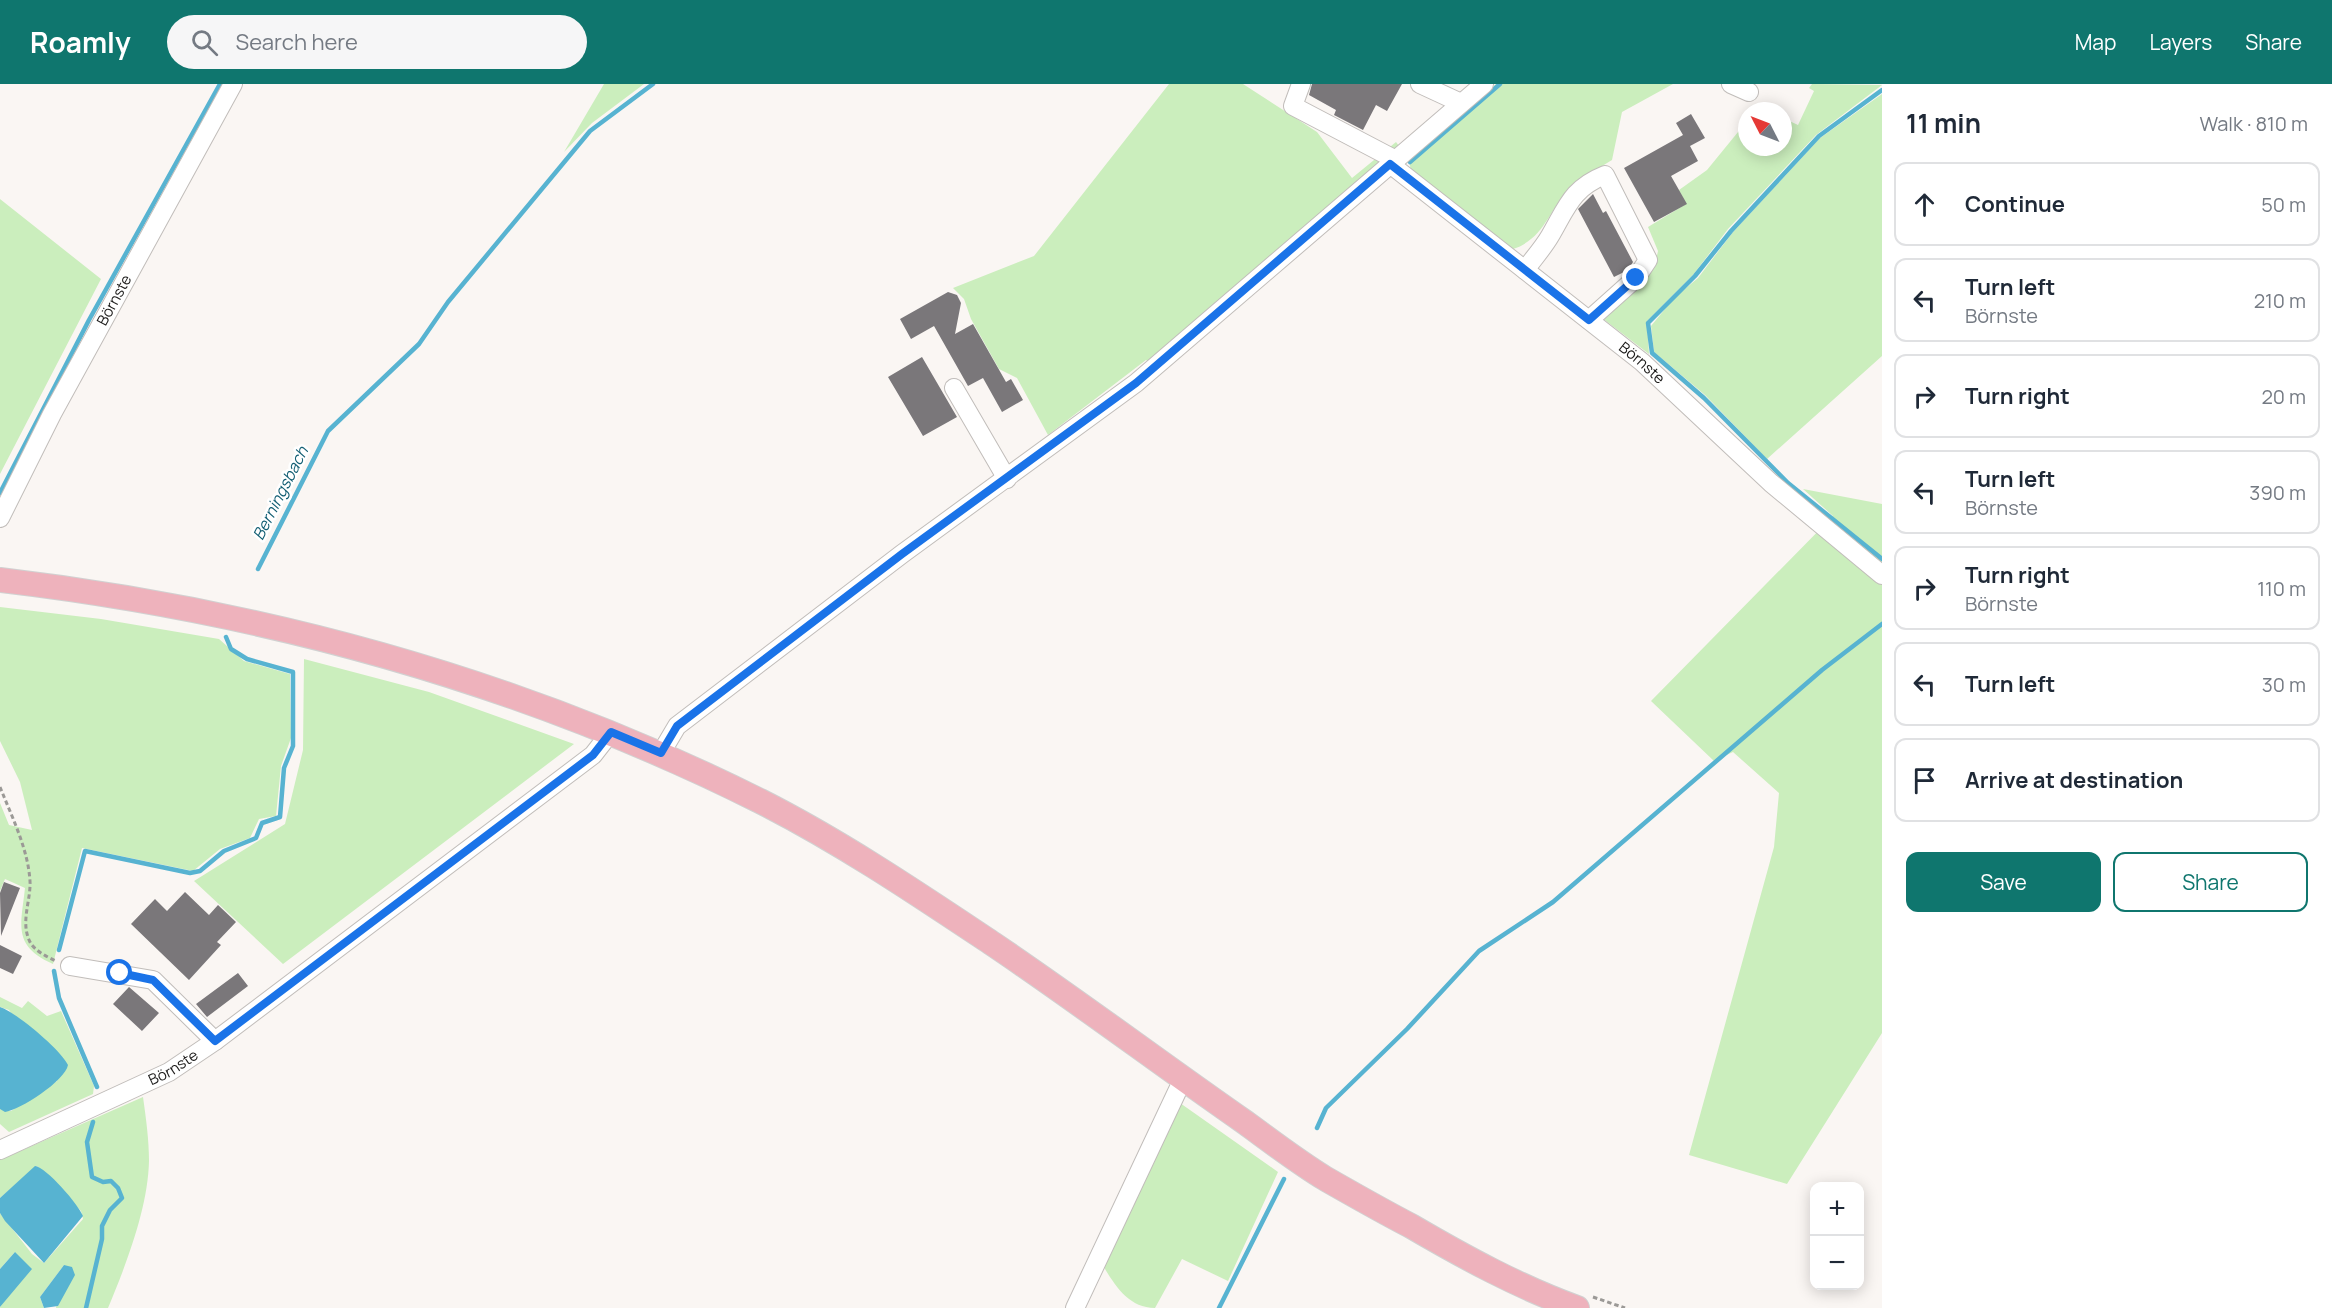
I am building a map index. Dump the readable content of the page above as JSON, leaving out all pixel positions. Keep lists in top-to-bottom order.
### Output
{
  "streets": {
    "street": ["Börnste"]
  },
  "water": ["Berningsbach"],
  "north": "top left",
  "page": {
    "header": "Roamly",
    "search": "Search here",
    "nav": ["Map", "Layers", "Share"],
    "heading": ["11 min", "Walk · 810 m"],
    "list": [
      ["Continue", "50 m"],
      ["Turn left", "Börnste", "210 m"],
      ["Turn right", "20 m"],
      ["Turn left", "Börnste", "390 m"],
      ["Turn right", "Börnste", "110 m"],
      ["Turn left", "30 m"],
      "Arrive at destination"
    ],
    "buttons": ["Save", "Share"],
    "map_buttons": ["+", "−"]
  }
}
